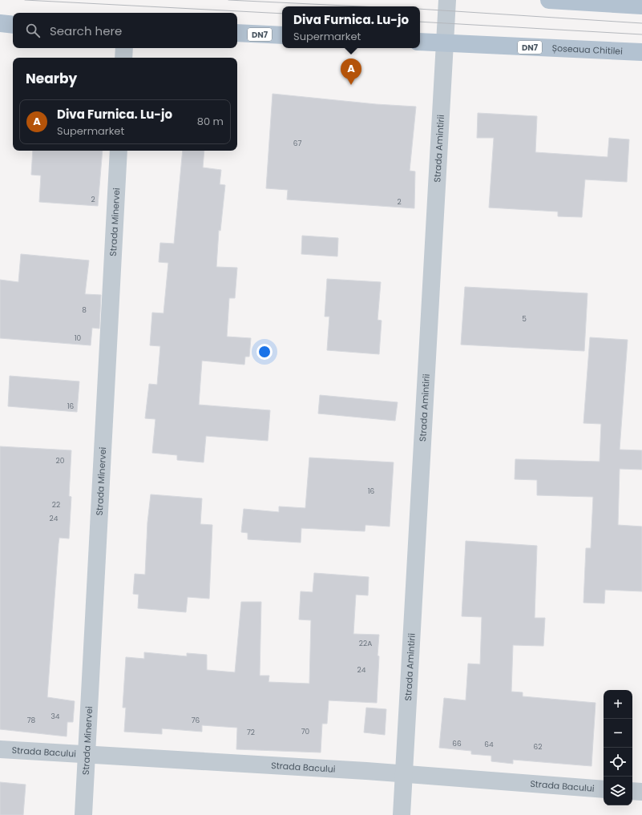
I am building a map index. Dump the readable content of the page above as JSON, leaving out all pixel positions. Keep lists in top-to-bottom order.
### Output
{
  "streets": {
    "main road": ["DN7", "Șoseaua Chitilei"],
    "street": ["Strada Amintirii", "Strada Minervei", "Strada Bacului"]
  },
  "crossings": [
    ["Șoseaua Chitilei", "Strada Amintirii"],
    ["Strada Amintirii", "Strada Bacului"],
    ["Strada Minervei", "Strada Bacului"]
  ],
  "house_numbers": [
    "67",
    "2",
    "2",
    "8",
    "5",
    "10",
    "16",
    "20",
    "16",
    "22",
    "24",
    "22A",
    "24",
    "34",
    "78",
    "76",
    "70",
    "72",
    "66",
    "64",
    "62"
  ],
  "page": {
    "popup": ["Diva Furnica. Lu-jo", "Supermarket"],
    "search": "Search here",
    "heading": "Nearby",
    "pins": "A",
    "list": [
      {
        "mark": "A",
        "name": "Diva Furnica. Lu-jo",
        "note": "Supermarket",
        "value": "80 m"
      }
    ],
    "map_buttons": ["+", "−"]
  }
}
